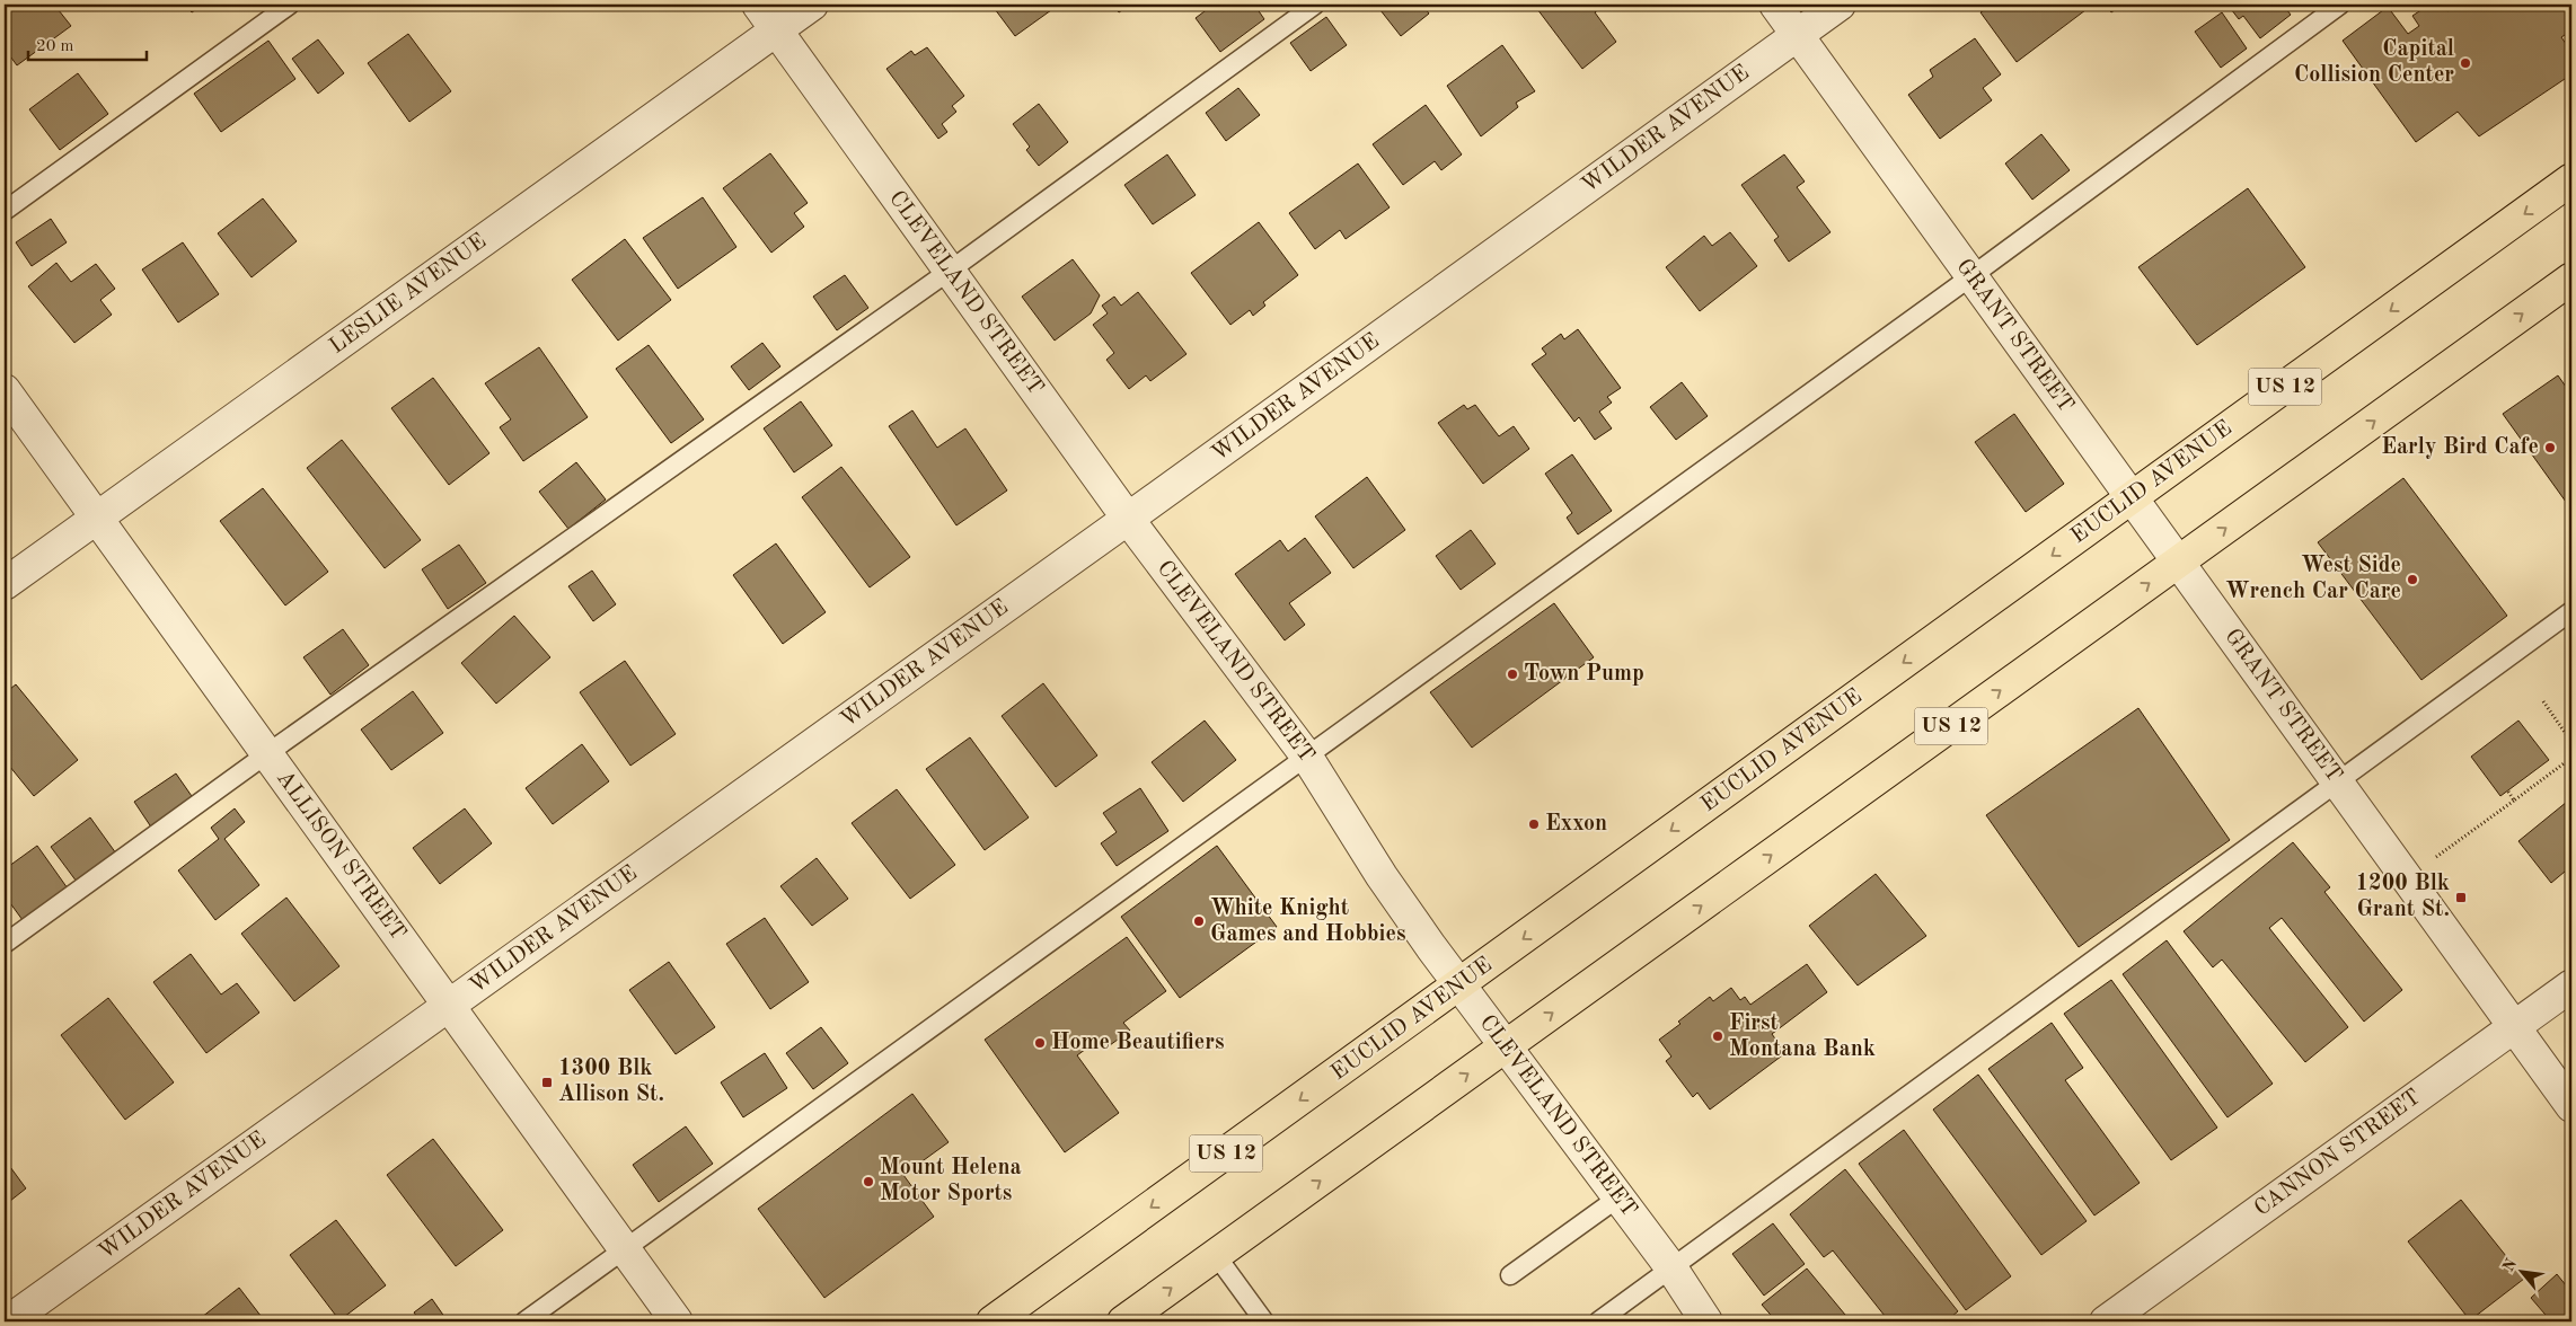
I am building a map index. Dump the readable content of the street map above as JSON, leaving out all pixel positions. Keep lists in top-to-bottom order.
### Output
{
  "streets": {
    "highway": ["US 12", "EUCLID AVENUE"],
    "street": [
      "WILDER AVENUE",
      "CLEVELAND STREET",
      "LESLIE AVENUE",
      "GRANT STREET",
      "ALLISON STREET",
      "CANNON STREET"
    ]
  },
  "crossings": [
    ["WILDER AVENUE", "CLEVELAND STREET"],
    ["WILDER AVENUE", "GRANT STREET"],
    ["WILDER AVENUE", "ALLISON STREET"],
    ["CLEVELAND STREET", "LESLIE AVENUE"],
    ["CLEVELAND STREET", "US 12"],
    ["CLEVELAND STREET", "EUCLID AVENUE"],
    ["LESLIE AVENUE", "ALLISON STREET"],
    ["GRANT STREET", "US 12"],
    ["GRANT STREET", "EUCLID AVENUE"],
    ["GRANT STREET", "CANNON STREET"]
  ],
  "places": {
    "other": [
      "Capital Collision Center",
      "Early Bird Cafe",
      "West Side Wrench Car Care",
      "Town Pump",
      "Exxon",
      "White Knight Games and Hobbies",
      "First Montana Bank",
      "Home Beautifiers",
      "Mount Helena Motor Sports"
    ],
    "transit": ["1200 Blk Grant St.", "1300 Blk Allison St."]
  },
  "scale_bar": "20 m",
  "north": "top left"
}
